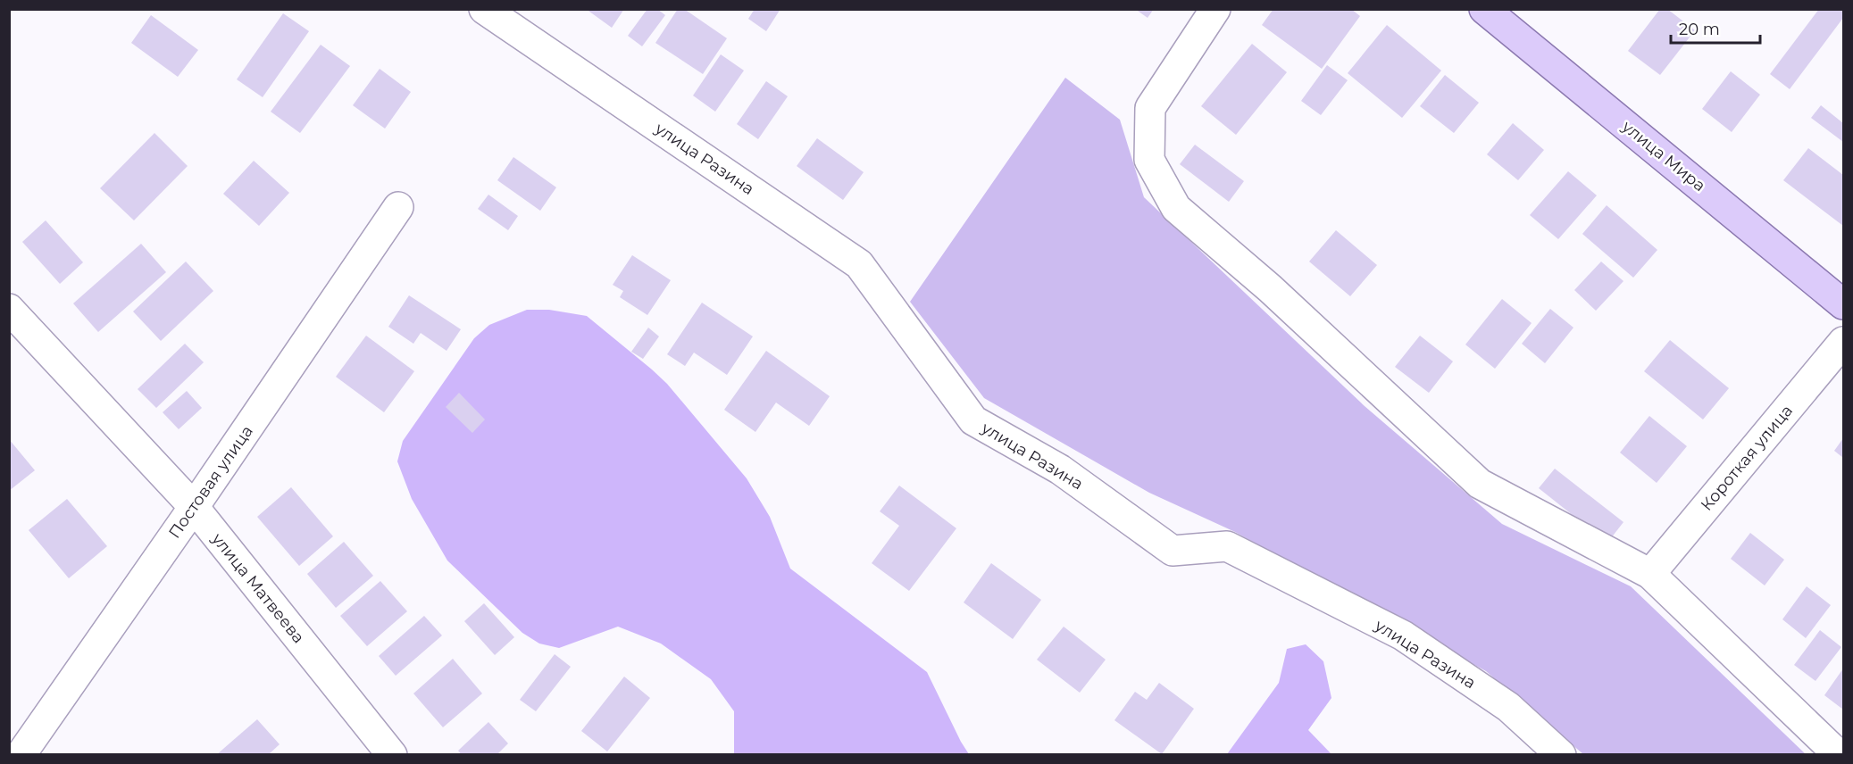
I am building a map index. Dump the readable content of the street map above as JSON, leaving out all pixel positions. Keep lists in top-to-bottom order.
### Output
{
  "streets": {
    "main road": ["улица Мира"],
    "street": [
      "улица Разина",
      "Короткая улица",
      "Постовая улица",
      "улица Матвеева"
    ]
  },
  "crossings": [
    ["Постовая улица", "улица Матвеева"]
  ],
  "scale_bar": "20 m"
}
